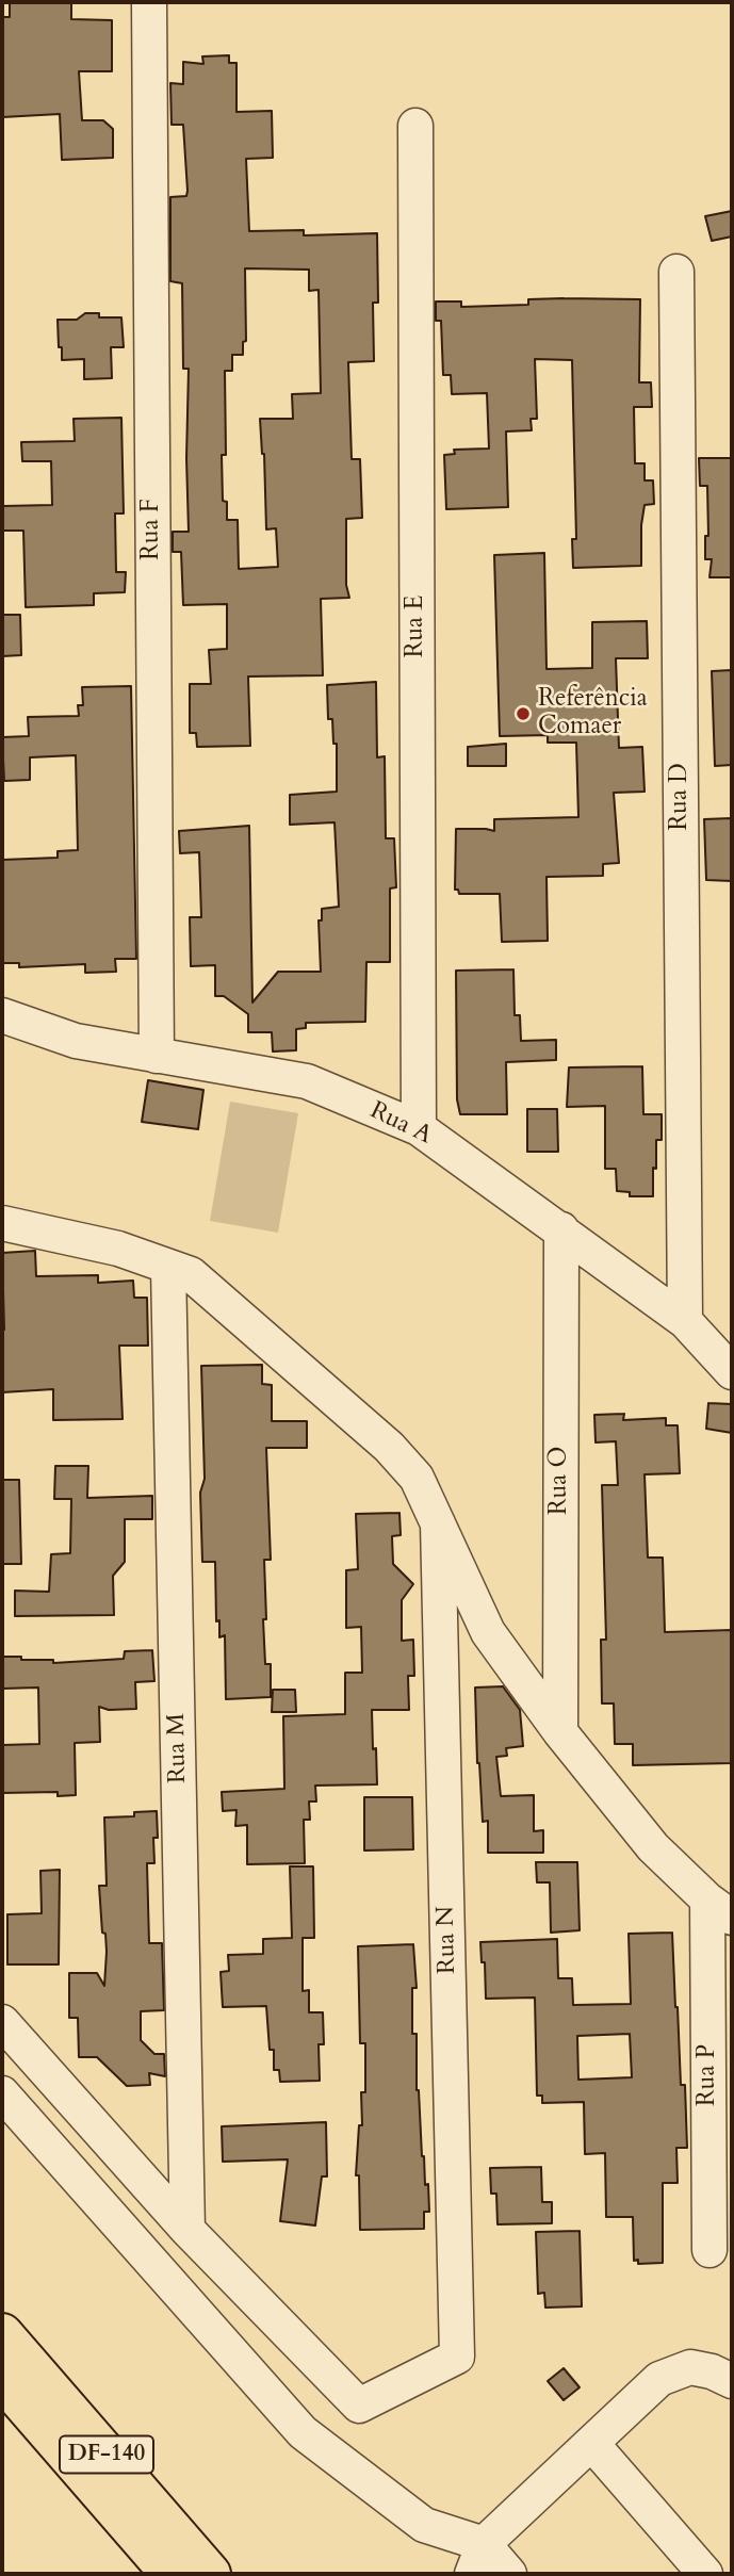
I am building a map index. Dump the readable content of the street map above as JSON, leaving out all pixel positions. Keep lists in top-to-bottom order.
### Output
{
  "streets": {
    "main road": ["DF-140"],
    "street": [
      "Rua F",
      "Rua E",
      "Rua D",
      "Rua A",
      "Rua O",
      "Rua M",
      "Rua N",
      "Rua P"
    ]
  },
  "crossings": [
    ["Rua F", "Rua A"],
    ["Rua E", "Rua A"],
    ["Rua D", "Rua A"],
    ["Rua A", "Rua O"],
    ["Rua M", "Rua N"]
  ],
  "places": ["Referência Comaer"]
}
